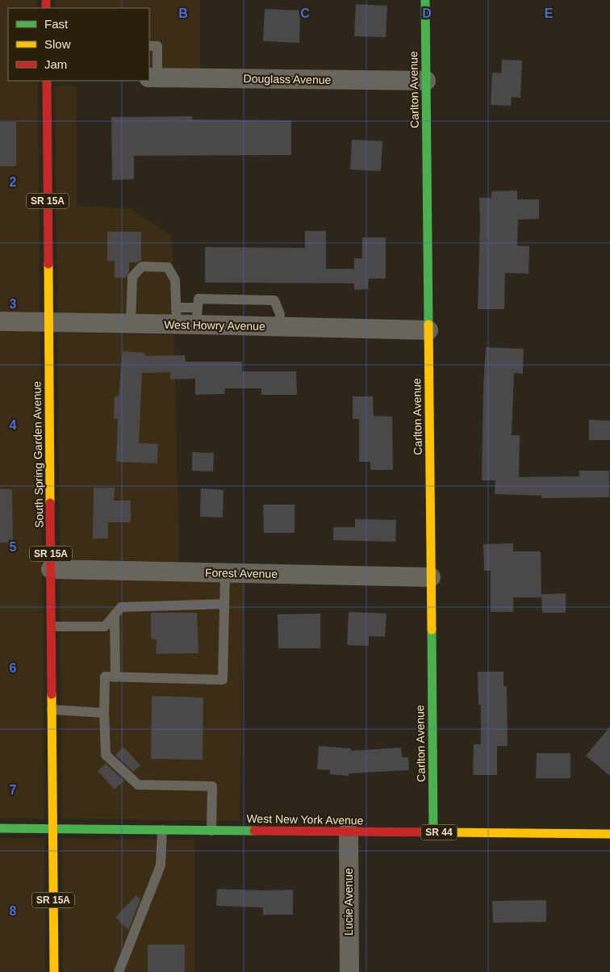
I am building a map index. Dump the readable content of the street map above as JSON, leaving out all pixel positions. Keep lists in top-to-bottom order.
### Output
{
  "streets": {
    "main road": [
      "Carlton Avenue",
      "SR 15A",
      "South Spring Garden Avenue",
      "West New York Avenue",
      "SR 44"
    ],
    "street": [
      "Douglass Avenue",
      "West Howry Avenue",
      "Forest Avenue",
      "Lucie Avenue"
    ]
  },
  "crossings": [
    ["Douglass Avenue", "Carlton Avenue"],
    ["Carlton Avenue", "West Howry Avenue"],
    ["Carlton Avenue", "Forest Avenue"],
    ["Carlton Avenue", "West New York Avenue"],
    ["SR 15A", "South Spring Garden Avenue"],
    ["SR 15A", "West New York Avenue"],
    ["West Howry Avenue", "South Spring Garden Avenue"],
    ["South Spring Garden Avenue", "Forest Avenue"],
    ["South Spring Garden Avenue", "West New York Avenue"],
    ["West New York Avenue", "Lucie Avenue"]
  ],
  "legend": ["Fast", "Slow", "Jam"],
  "grid": {
    "columns": [
      "B",
      "C",
      "D",
      "E"
    ],
    "rows": [
      "2",
      "3",
      "4",
      "5",
      "6",
      "7",
      "8"
    ]
  }
}
